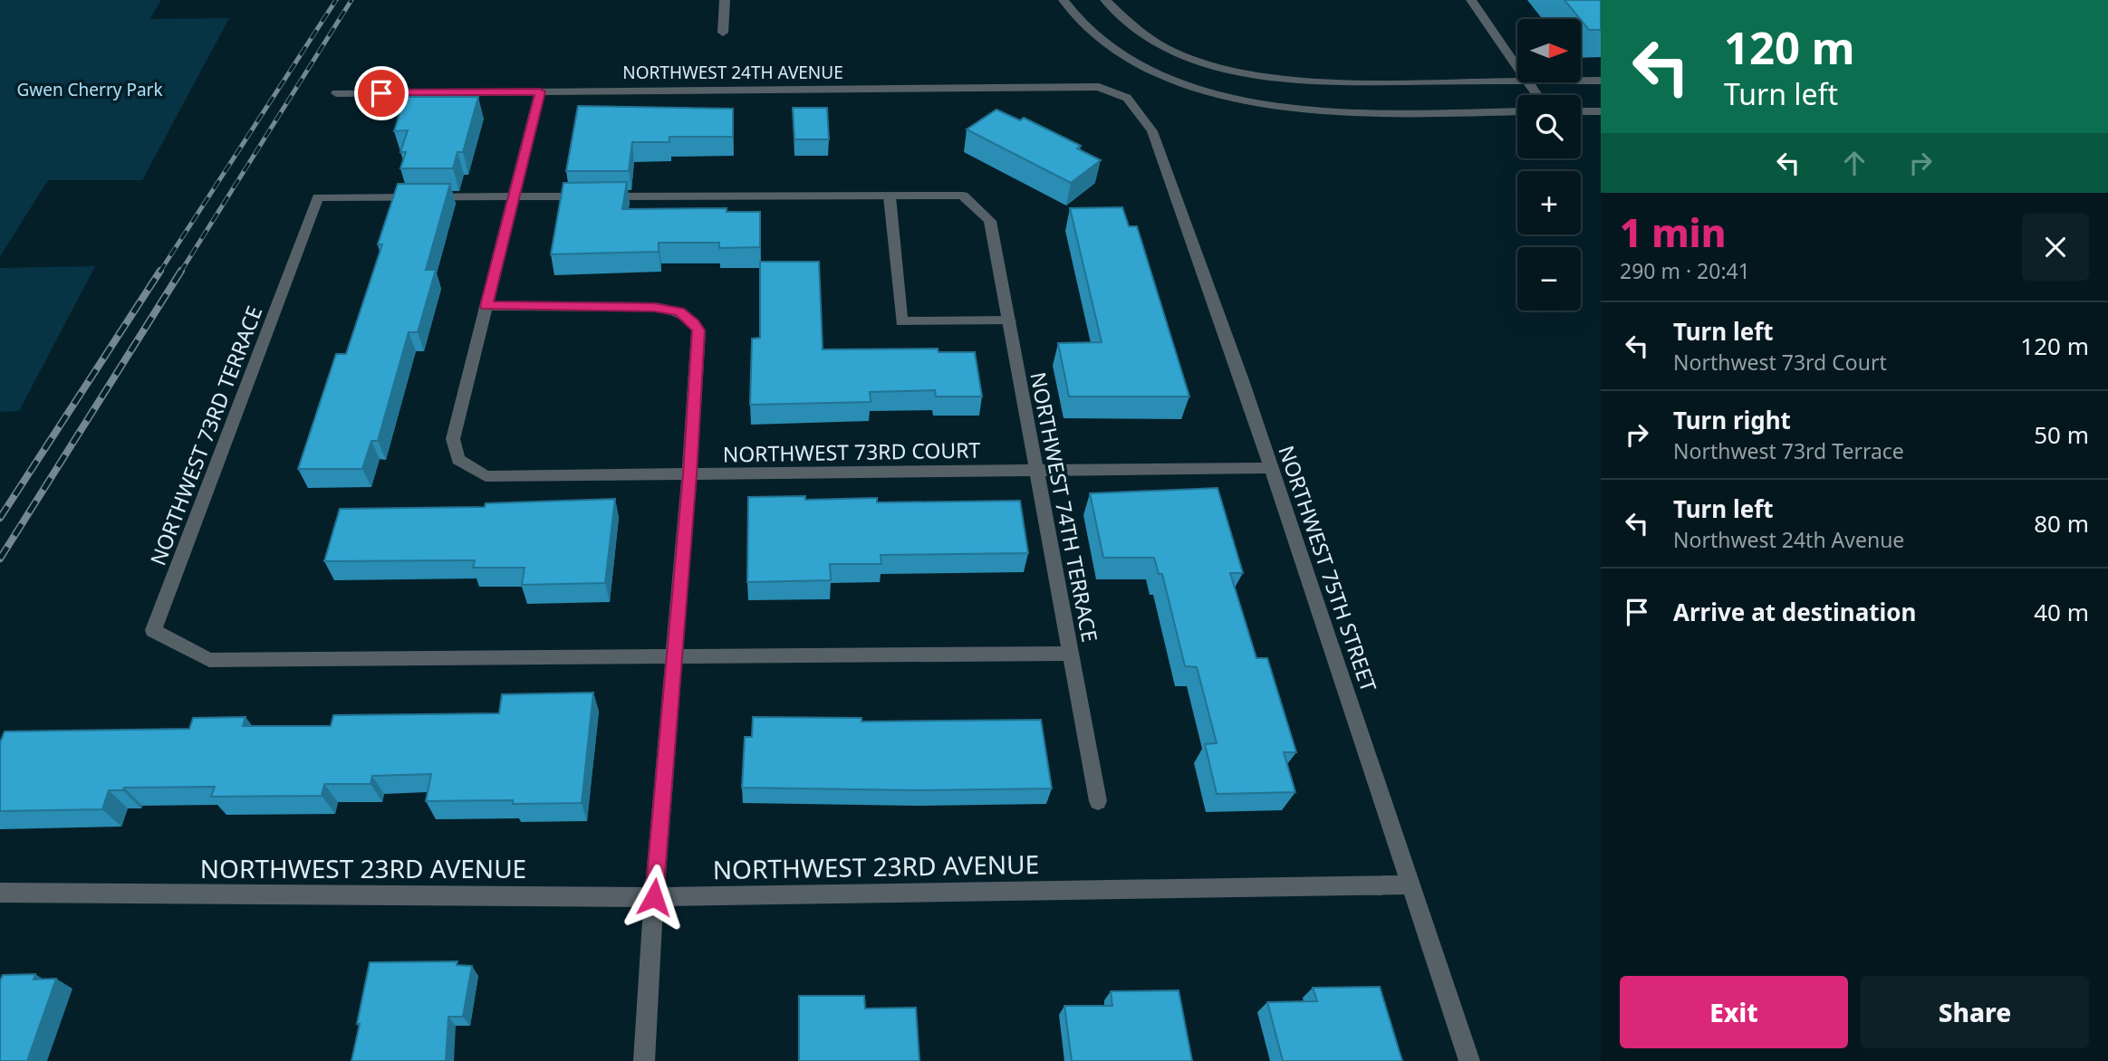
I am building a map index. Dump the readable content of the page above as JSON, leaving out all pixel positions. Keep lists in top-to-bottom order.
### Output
{
  "streets": {
    "street": [
      "NORTHWEST 24TH AVENUE",
      "NORTHWEST 73RD TERRACE",
      "NORTHWEST 73RD COURT",
      "NORTHWEST 74TH TERRACE",
      "NORTHWEST 75TH STREET",
      "NORTHWEST 23RD AVENUE"
    ]
  },
  "crossings": [
    ["NORTHWEST 24TH AVENUE", "NORTHWEST 75TH STREET"],
    ["NORTHWEST 73RD COURT", "NORTHWEST 74TH TERRACE"],
    ["NORTHWEST 73RD COURT", "NORTHWEST 75TH STREET"],
    ["NORTHWEST 75TH STREET", "NORTHWEST 23RD AVENUE"]
  ],
  "parks": ["Gwen Cherry Park"],
  "north": "right",
  "page": {
    "turn": ["120 m", "Turn left"],
    "map_buttons": ["+", "−"],
    "heading": ["1 min", "290 m · 20:41"],
    "list": [
      {
        "name": "Turn left",
        "note": "Northwest 73rd Court",
        "value": "120 m"
      },
      {
        "name": "Turn right",
        "note": "Northwest 73rd Terrace",
        "value": "50 m"
      },
      {
        "name": "Turn left",
        "note": "Northwest 24th Avenue",
        "value": "80 m"
      },
      {
        "name": "Arrive at destination",
        "value": "40 m"
      }
    ],
    "buttons": ["Exit", "Share"]
  }
}
